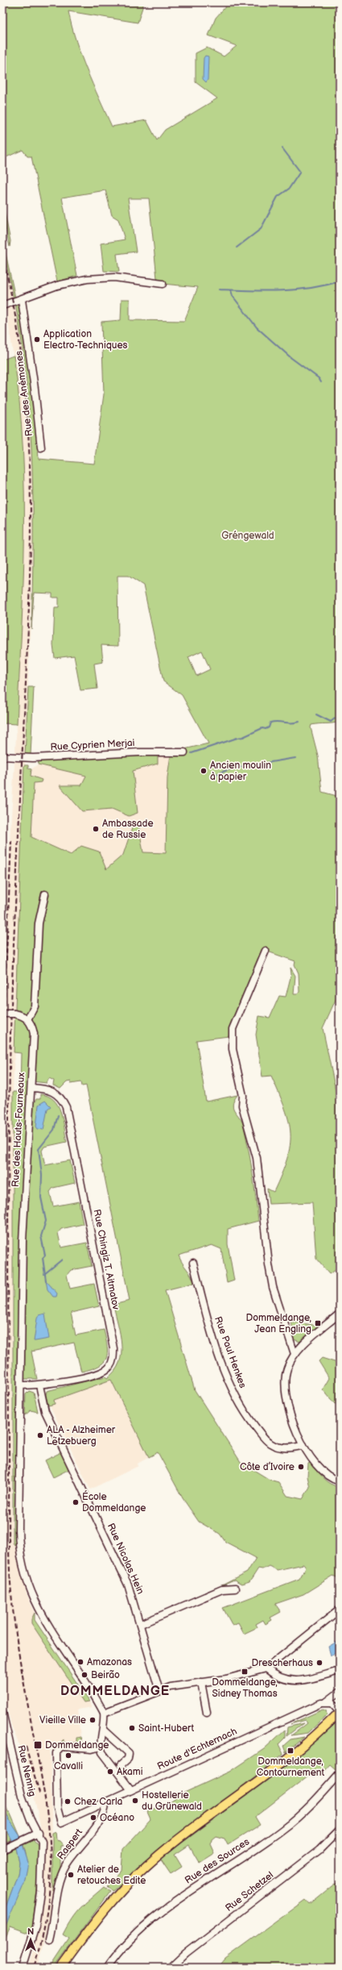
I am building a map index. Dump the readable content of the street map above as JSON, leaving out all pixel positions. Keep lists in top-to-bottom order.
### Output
{
  "streets": {
    "street": [
      "Rue des Anémones",
      "Rue Cyprien Merjai",
      "Rue des Hauts-Fourneaux",
      "Rue Chingiz T. Aitmatov",
      "Rue Paul Henkes",
      "Rue Nicolas Hein",
      "Route d'Echternach",
      "Rue Nennig",
      "Raspert",
      "Rue des Sources",
      "Rue Schetzel"
    ]
  },
  "crossings": [
    ["Rue des Hauts-Fourneaux", "Rue Chingiz T. Aitmatov"],
    ["Rue Chingiz T. Aitmatov", "Rue Nicolas Hein"],
    ["Route d'Echternach", "Raspert"],
    ["Rue Nennig", "Raspert"]
  ],
  "districts": ["DOMMELDANGE"],
  "parks": ["Gréngewald"],
  "places": {
    "other": [
      "Application Electro-Techniques",
      "Ancien moulin à papier",
      "Ambassade de Russie",
      "ALA - Alzheimer Lëtzebuerg",
      "Côte d’Ivoire",
      "École Dommeldange",
      "Amazonas",
      "Drescherhaus",
      "Beirão",
      "Vieille Ville",
      "Saint-Hubert",
      "Cavalli",
      "Akami",
      "Hostellerie du Grünewald",
      "Chez Carla",
      "Océano",
      "Atelier de retouches Edite"
    ],
    "transit": [
      "Dommeldange, Jean Engling",
      "Dommeldange, Sidney Thomas",
      "Dommeldange",
      "Dommeldange, Contournement"
    ]
  },
  "north": "top"
}
